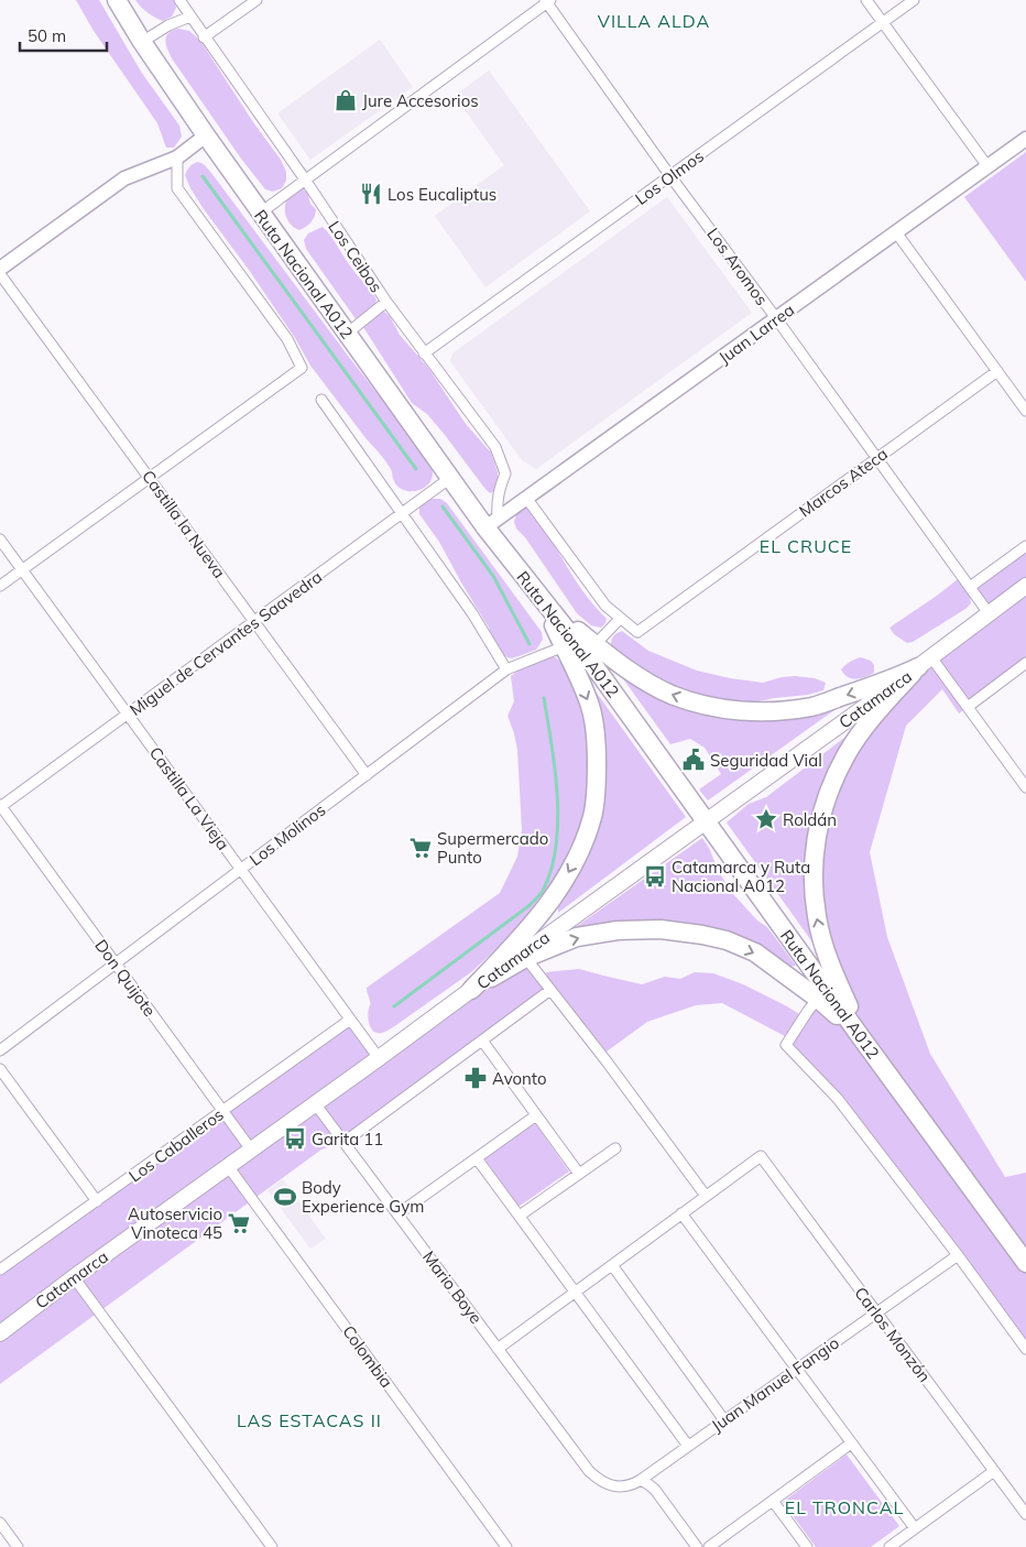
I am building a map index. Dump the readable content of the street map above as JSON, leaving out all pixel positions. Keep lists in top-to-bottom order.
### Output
{
  "streets": {
    "highway": ["Ruta Nacional A012"],
    "main road": ["Catamarca"],
    "street": [
      "Los Olmos",
      "Los Ceibos",
      "Los Aromos",
      "Juan Larrea",
      "Marcos Ateca",
      "Castilla la Nueva",
      "Miguel de Cervantes Saavedra",
      "Castilla La Vieja",
      "Los Molinos",
      "Don Quijote",
      "Los Caballeros",
      "Mario Boye",
      "Carlos Monzón",
      "Colombia",
      "Juan Manuel Fangio"
    ]
  },
  "crossings": [
    ["Los Olmos", "Los Ceibos"],
    ["Los Olmos", "Los Aromos"],
    ["Los Ceibos", "Ruta Nacional A012"],
    ["Los Ceibos", "Juan Larrea"],
    ["Los Aromos", "Juan Larrea"],
    ["Los Aromos", "Marcos Ateca"],
    ["Los Aromos", "Catamarca"],
    ["Ruta Nacional A012", "Juan Larrea"],
    ["Ruta Nacional A012", "Miguel de Cervantes Saavedra"],
    ["Ruta Nacional A012", "Catamarca"],
    ["Ruta Nacional A012", "Los Molinos"],
    ["Castilla la Nueva", "Miguel de Cervantes Saavedra"],
    ["Castilla la Nueva", "Los Molinos"],
    ["Miguel de Cervantes Saavedra", "Castilla La Vieja"],
    ["Miguel de Cervantes Saavedra", "Don Quijote"],
    ["Catamarca", "Castilla La Vieja"],
    ["Catamarca", "Don Quijote"],
    ["Catamarca", "Mario Boye"],
    ["Catamarca", "Colombia"],
    ["Castilla La Vieja", "Los Molinos"],
    ["Castilla La Vieja", "Los Caballeros"],
    ["Los Molinos", "Don Quijote"],
    ["Don Quijote", "Los Caballeros"],
    ["Mario Boye", "Juan Manuel Fangio"],
    ["Carlos Monzón", "Juan Manuel Fangio"]
  ],
  "districts": [
    "VILLA ALDA",
    "EL CRUCE",
    "LAS ESTACAS II",
    "EL TRONCAL"
  ],
  "places": {
    "shop": ["Jure Accesorios"],
    "restaurant": ["Los Eucaliptus"],
    "public building": ["Seguridad Vial"],
    "place": ["Roldán"],
    "supermarket": ["Supermercado Punto", "Autoservicio Vinoteca 45"],
    "bus stop": ["Catamarca y Ruta Nacional A012", "Garita 11"],
    "pharmacy": ["Avonto"],
    "sports": ["Body Experience Gym"]
  },
  "scale_bar": "50 m"
}
